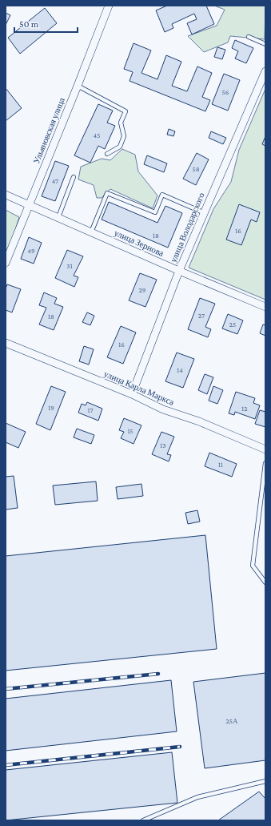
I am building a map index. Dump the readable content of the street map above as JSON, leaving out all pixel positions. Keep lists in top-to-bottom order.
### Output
{
  "streets": {
    "street": [
      "Ульяновская улица",
      "улица Володарского",
      "улица Зернова",
      "улица Карла Маркса"
    ]
  },
  "crossings": [
    ["Ульяновская улица", "улица Зернова"],
    ["улица Володарского", "улица Зернова"],
    ["улица Володарского", "улица Карла Маркса"]
  ],
  "house_numbers": [
    "56",
    "45",
    "58",
    "47",
    "16",
    "18",
    "49",
    "31",
    "29",
    "27",
    "18",
    "25",
    "16",
    "14",
    "19",
    "12",
    "17",
    "15",
    "13",
    "11",
    "25А"
  ],
  "scale_bar": "50 m"
}
